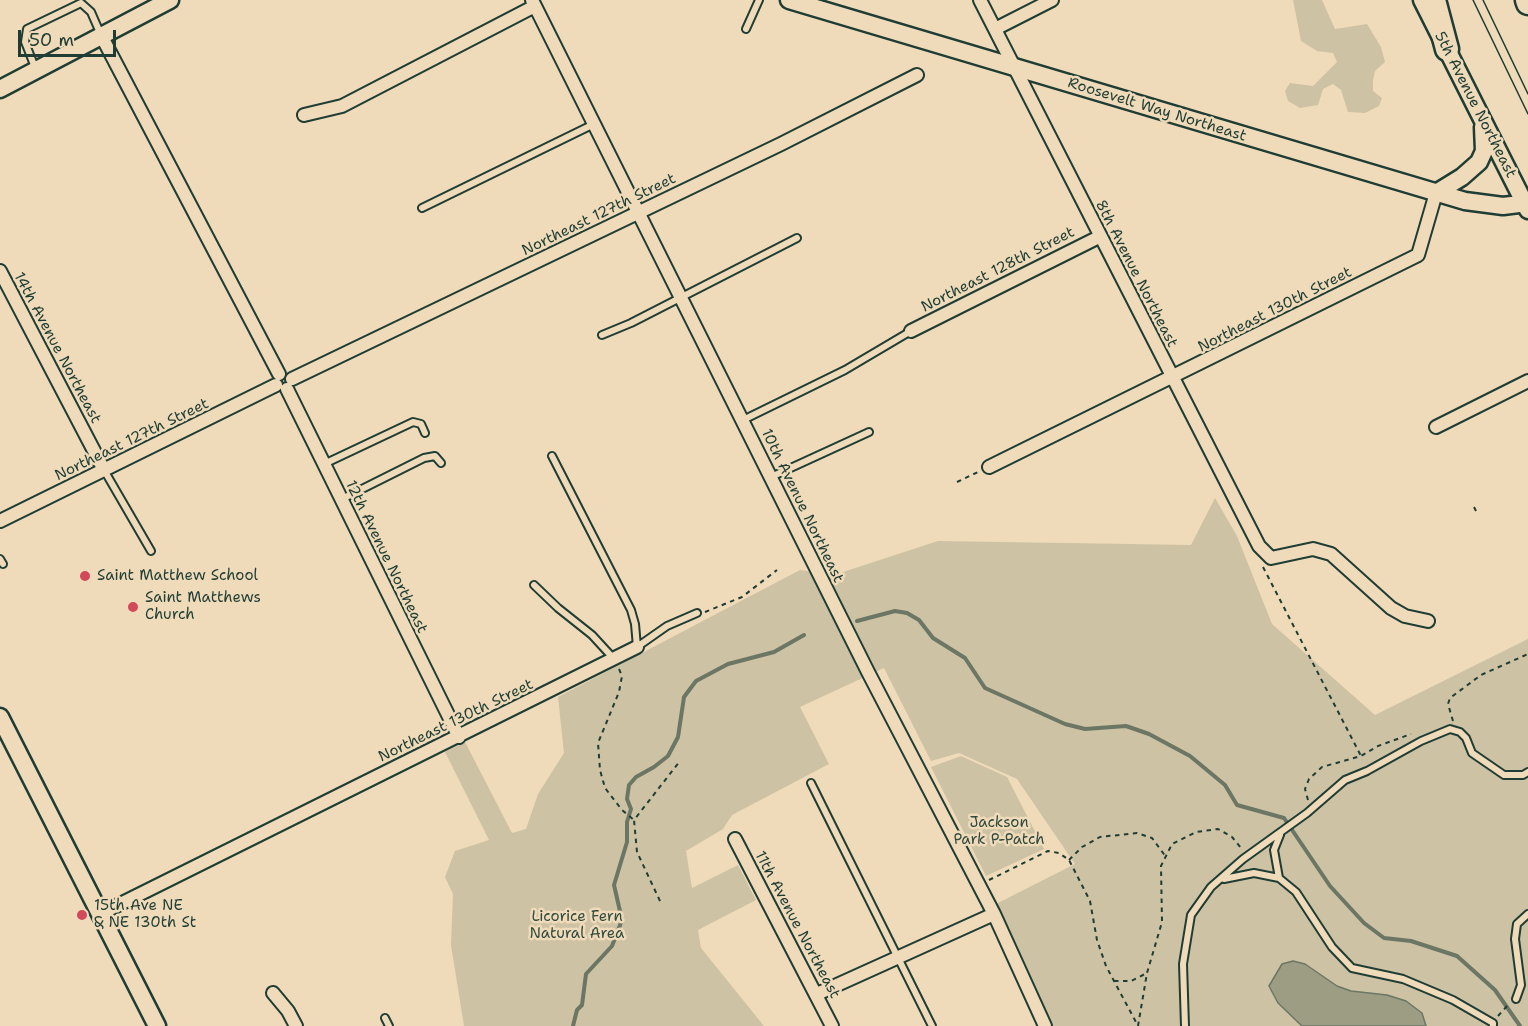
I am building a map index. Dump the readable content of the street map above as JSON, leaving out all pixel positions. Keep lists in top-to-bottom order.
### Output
{
  "streets": {
    "main road": ["5th Avenue Northeast", "Roosevelt Way Northeast"],
    "street": [
      "Northeast 127th Street",
      "Northeast 128th Street",
      "8th Avenue Northeast",
      "Northeast 130th Street",
      "14th Avenue Northeast",
      "10th Avenue Northeast",
      "12th Avenue Northeast",
      "11th Avenue Northeast"
    ]
  },
  "crossings": [
    ["5th Avenue Northeast", "Roosevelt Way Northeast"],
    ["Roosevelt Way Northeast", "8th Avenue Northeast"],
    ["Roosevelt Way Northeast", "Northeast 130th Street"],
    ["Northeast 127th Street", "14th Avenue Northeast"],
    ["Northeast 127th Street", "10th Avenue Northeast"],
    ["Northeast 127th Street", "12th Avenue Northeast"],
    ["Northeast 128th Street", "8th Avenue Northeast"],
    ["8th Avenue Northeast", "Northeast 130th Street"],
    ["Northeast 130th Street", "12th Avenue Northeast"]
  ],
  "parks": ["Jackson Park P-Patch", "Licorice Fern Natural Area"],
  "places": ["Saint Matthew School", "Saint Matthews Church", "15th Ave NE & NE 130th St"],
  "scale_bar": "50 m"
}
